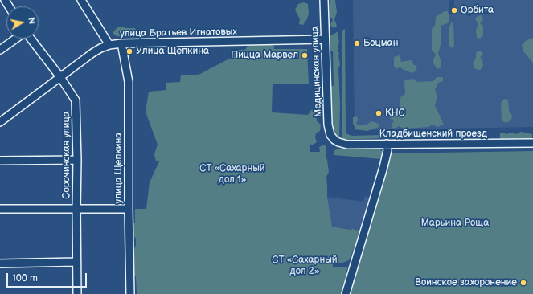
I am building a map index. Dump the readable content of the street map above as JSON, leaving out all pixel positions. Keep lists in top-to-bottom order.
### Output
{
  "streets": {
    "street": [
      "улица Братьев Игнатовых",
      "Медицинская улица",
      "Кладбищенский проезд",
      "Сорочинская улица",
      "улица Щепкина"
    ]
  },
  "crossings": [
    ["улица Братьев Игнатовых", "Медицинская улица"],
    ["улица Братьев Игнатовых", "Сорочинская улица"],
    ["улица Братьев Игнатовых", "улица Щепкина"],
    ["Медицинская улица", "Кладбищенский проезд"]
  ],
  "parks": ["СТ «Сахарный дол 1»", "Марьина Роща", "СТ «Сахарный дол 2»"],
  "places": [
    "Орбита",
    "Боцман",
    "Улица Щепкина",
    "Пицца Марвел",
    "КНС",
    "Воинское захоронение"
  ],
  "scale_bar": "100 m",
  "north": "right"
}
